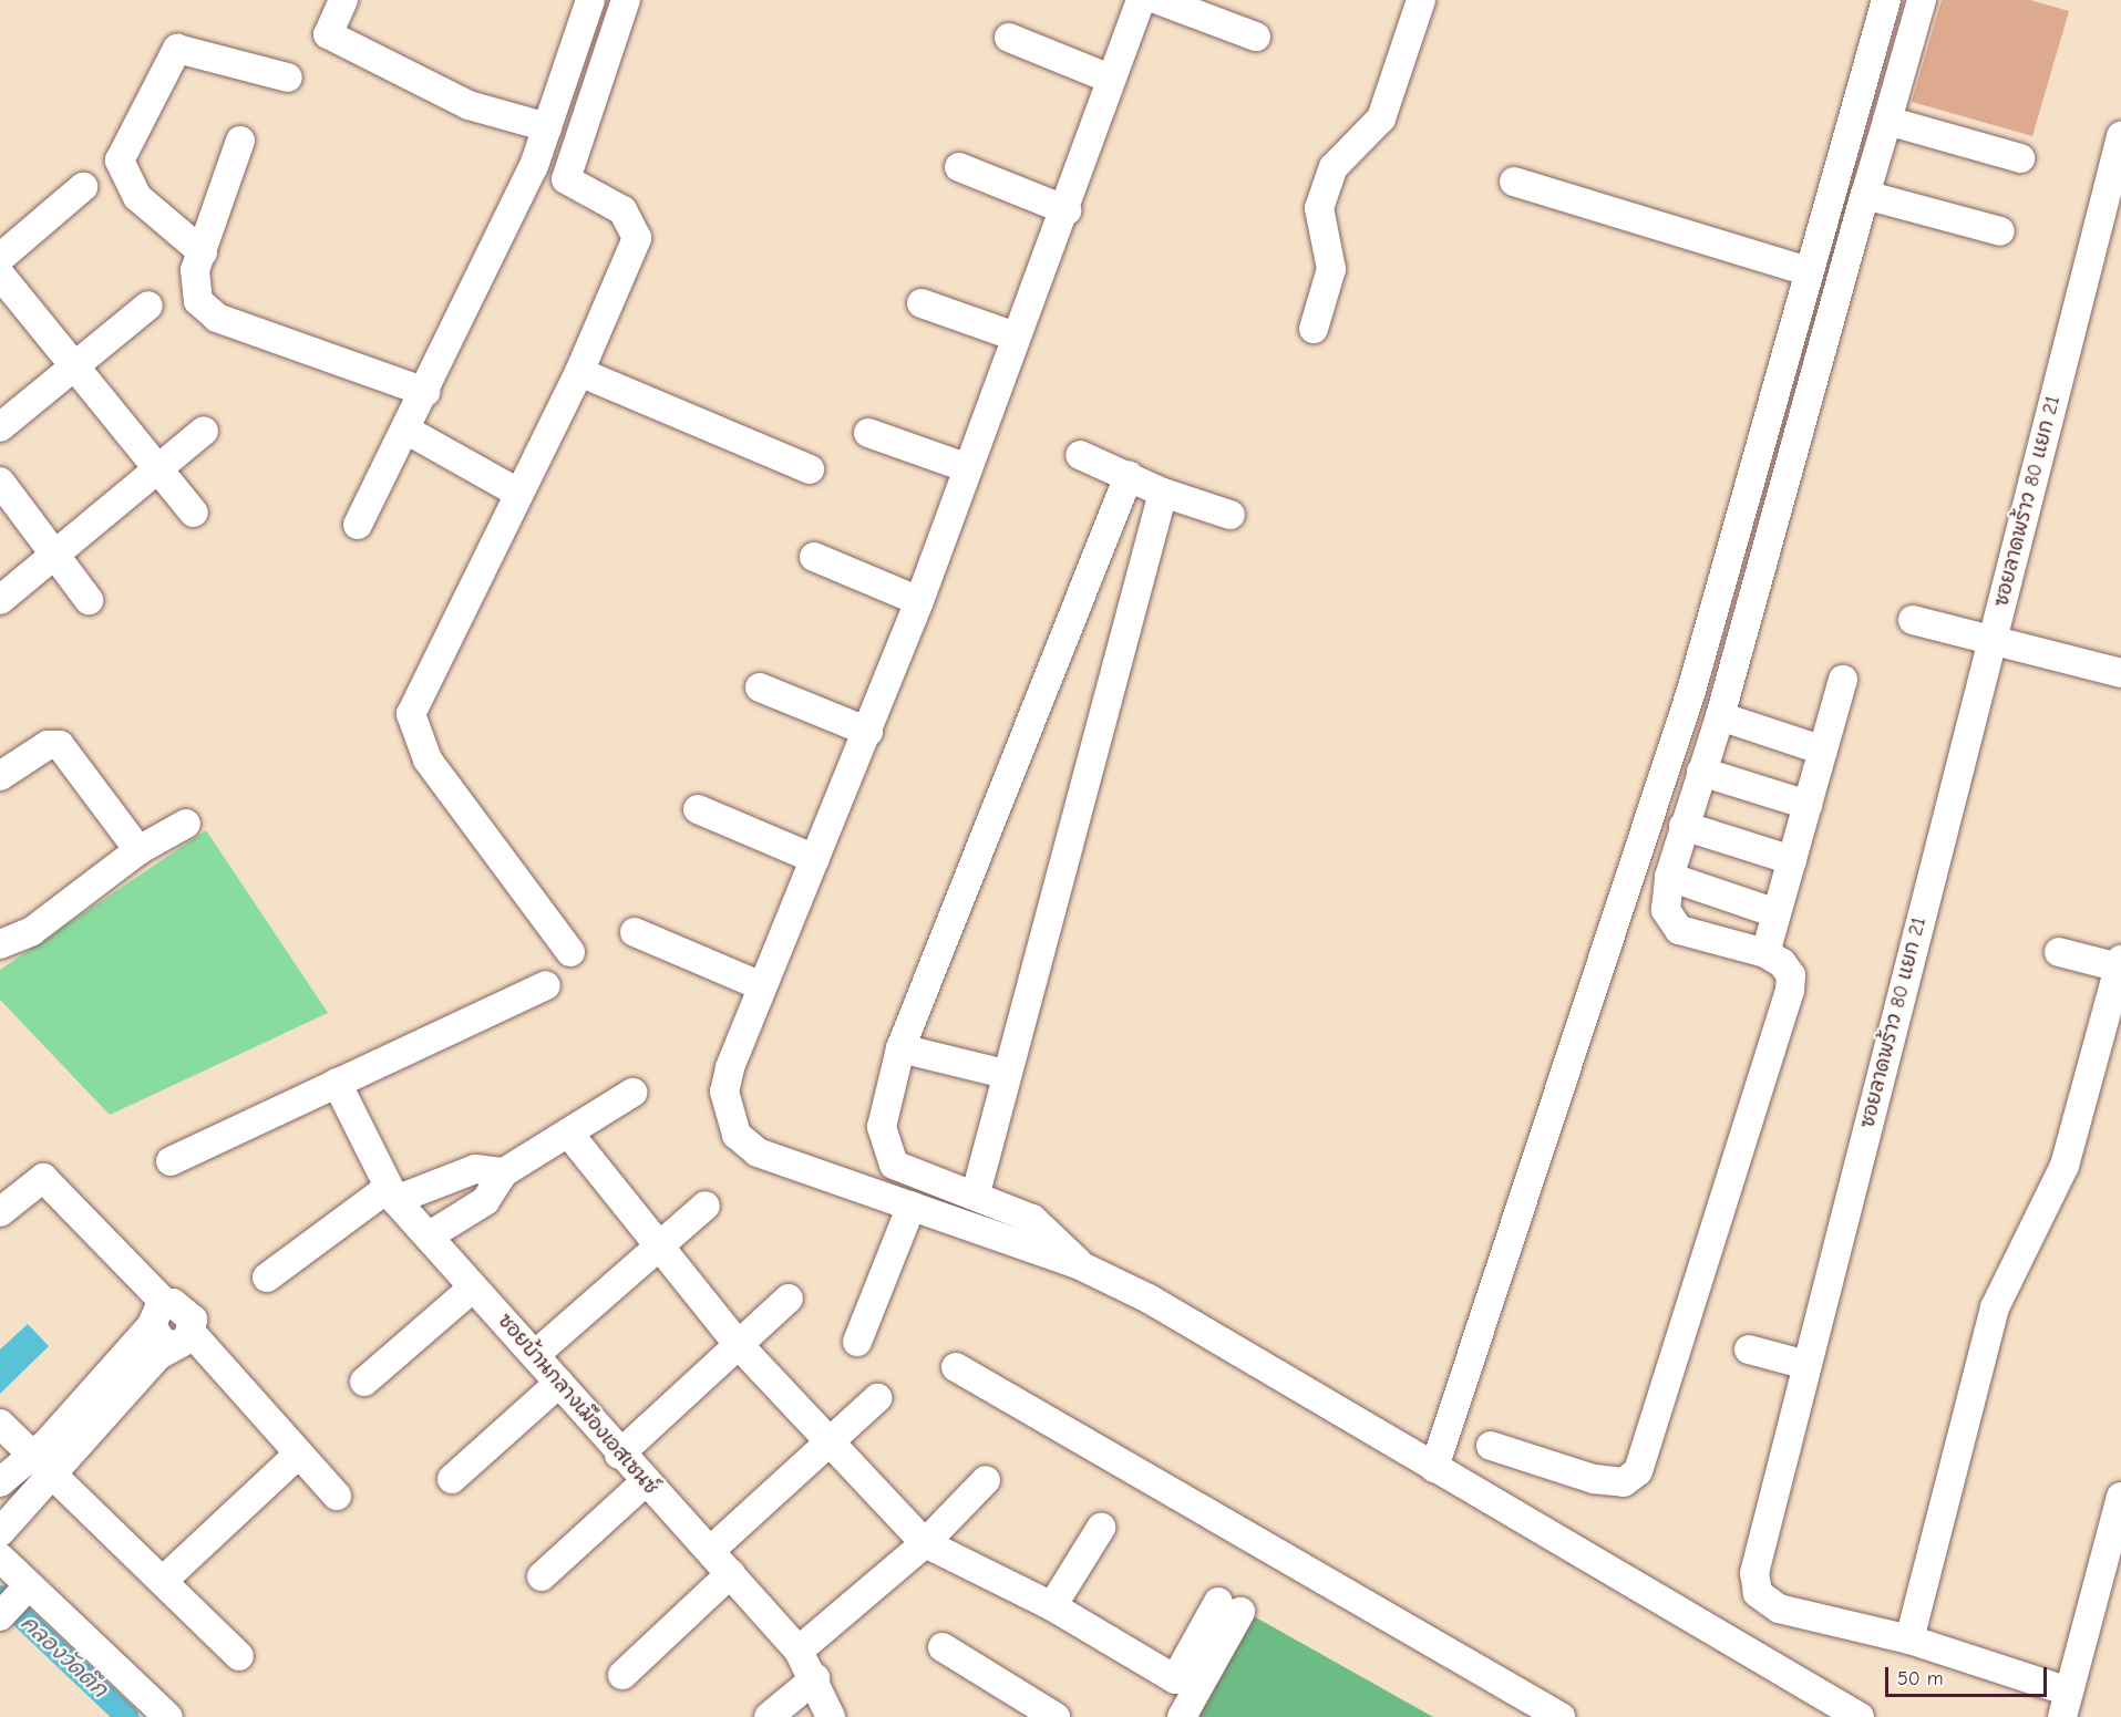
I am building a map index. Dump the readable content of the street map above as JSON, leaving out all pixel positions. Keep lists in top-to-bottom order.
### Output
{
  "streets": {
    "street": ["ซอยลาดพร้าว 80 แยก 21", "ซอยบ้านกลางเมืองเอสเซนซ์"]
  },
  "water": ["คลองวัดตึก"],
  "scale_bar": "50 m"
}
